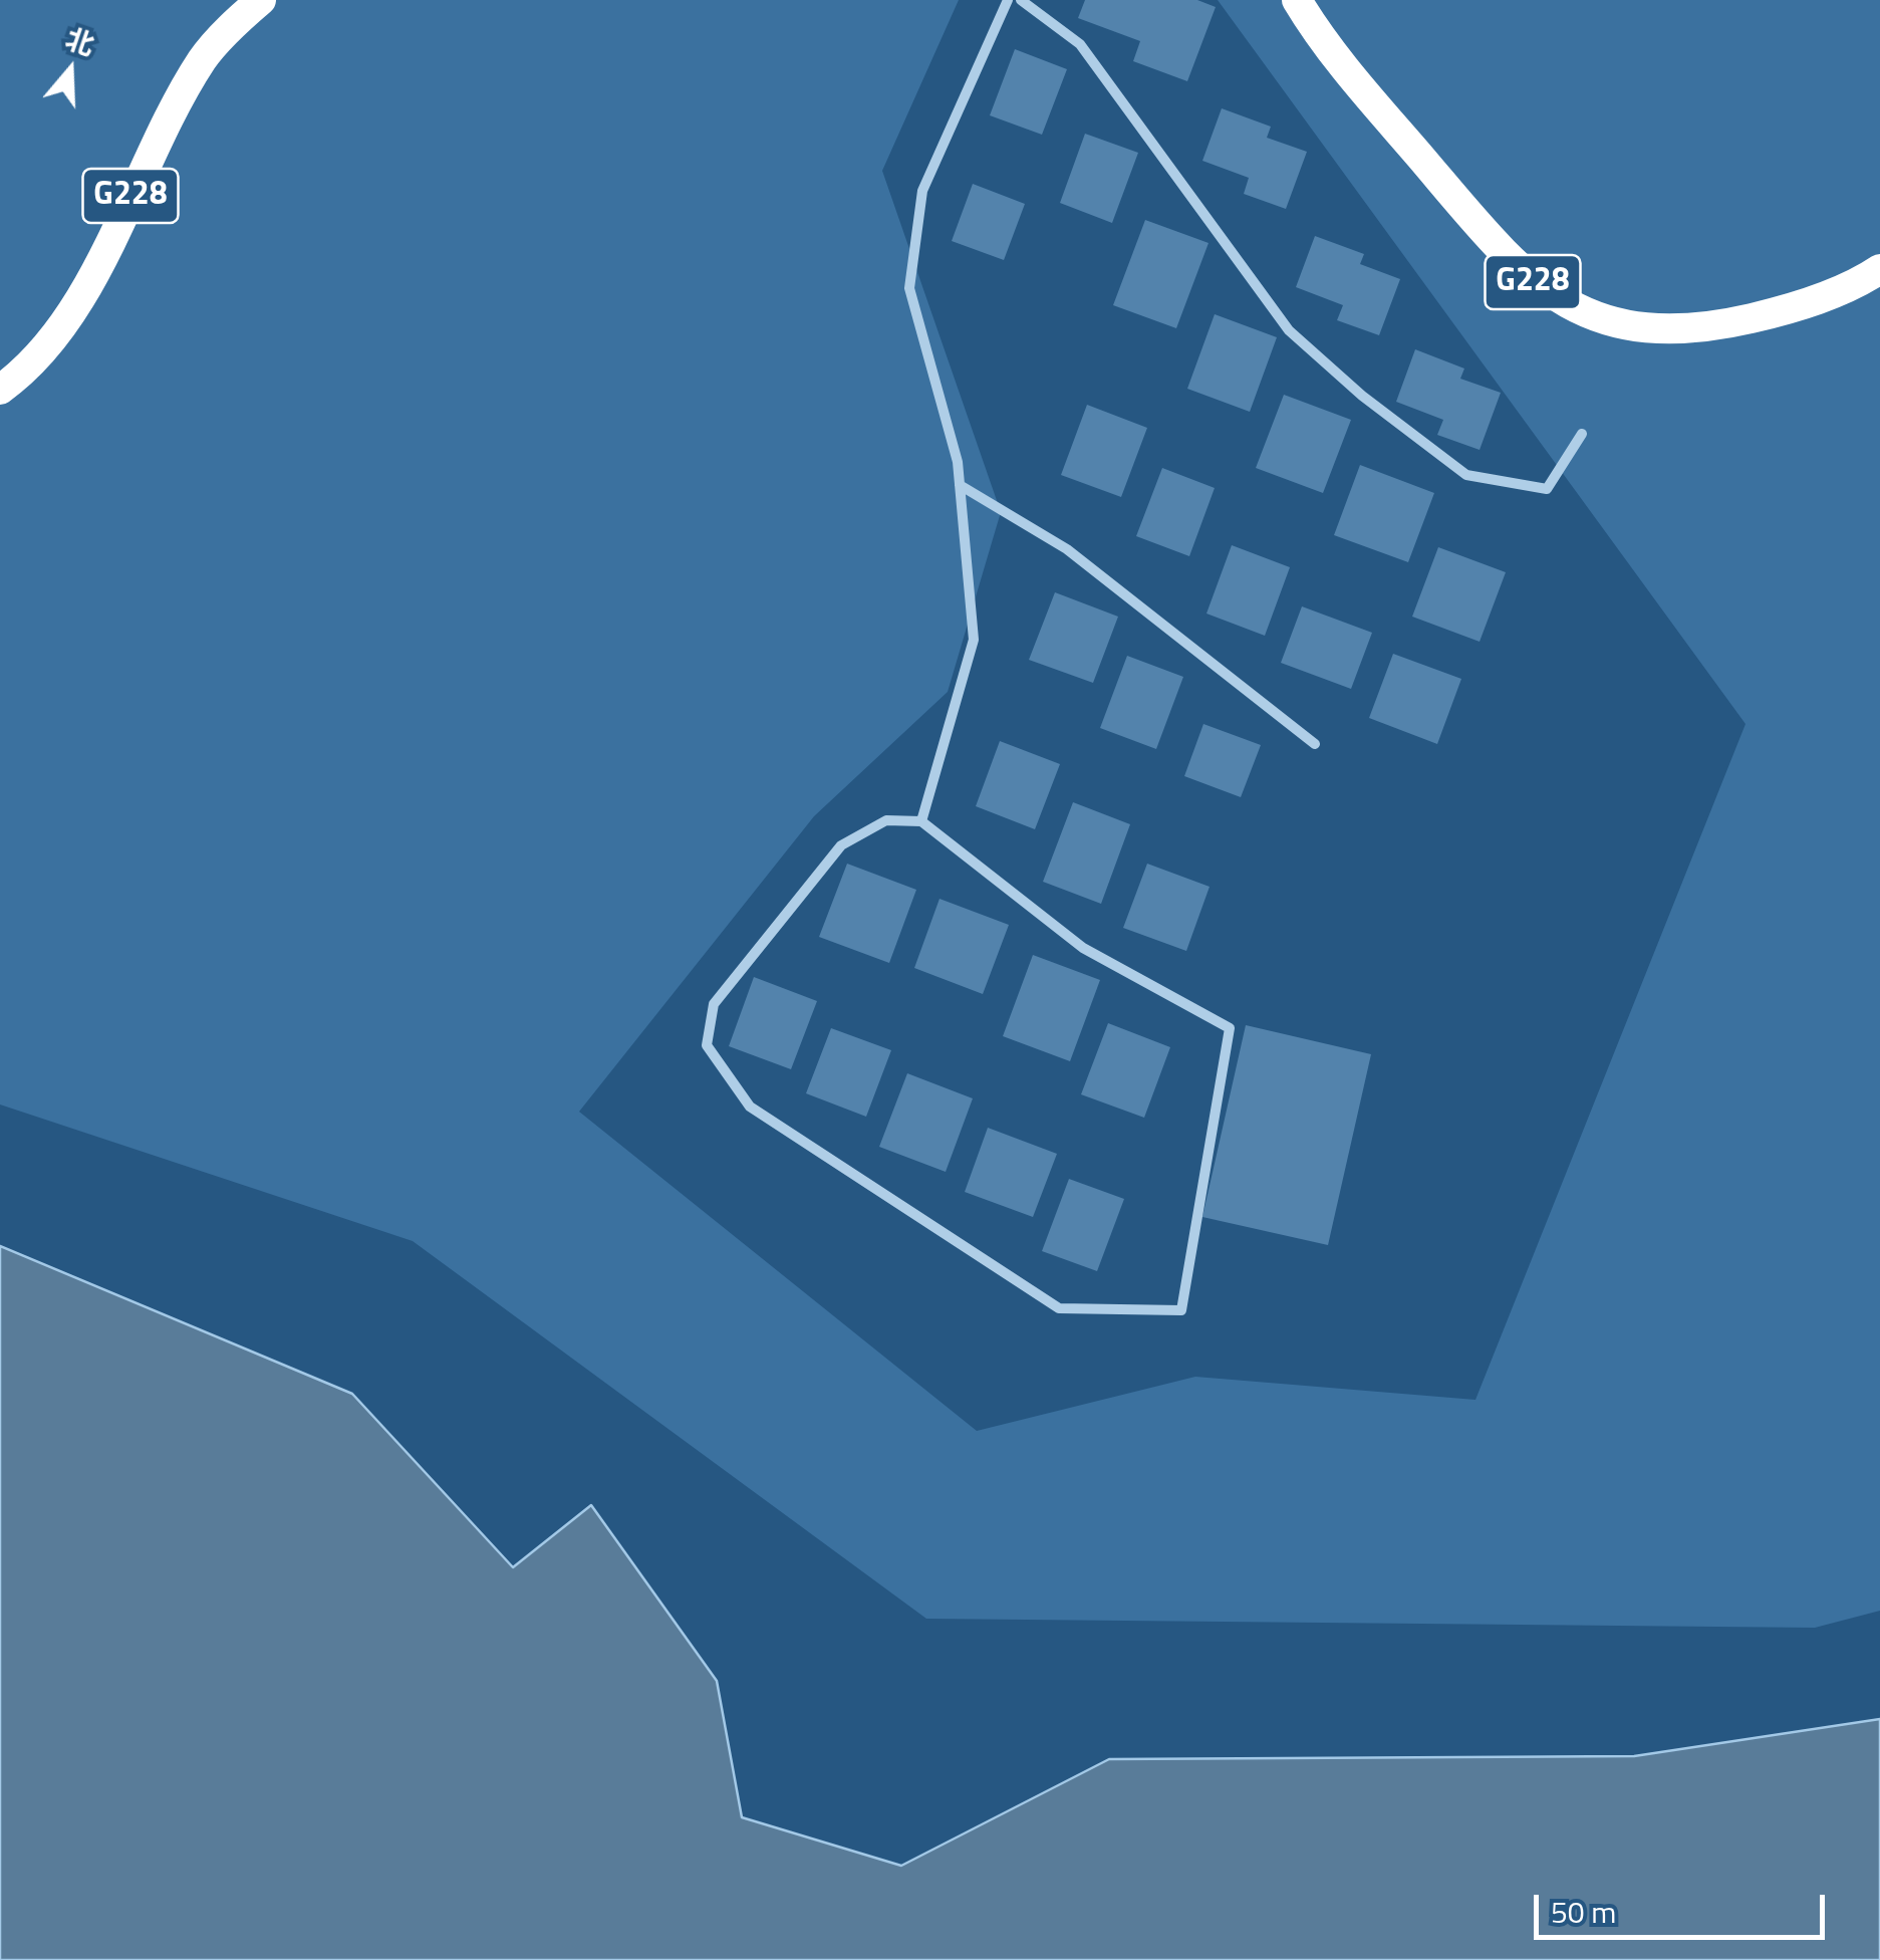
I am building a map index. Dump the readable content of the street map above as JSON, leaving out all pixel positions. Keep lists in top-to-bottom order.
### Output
{
  "streets": {
    "highway": ["G228"]
  },
  "scale_bar": "50 m",
  "north": "top"
}
